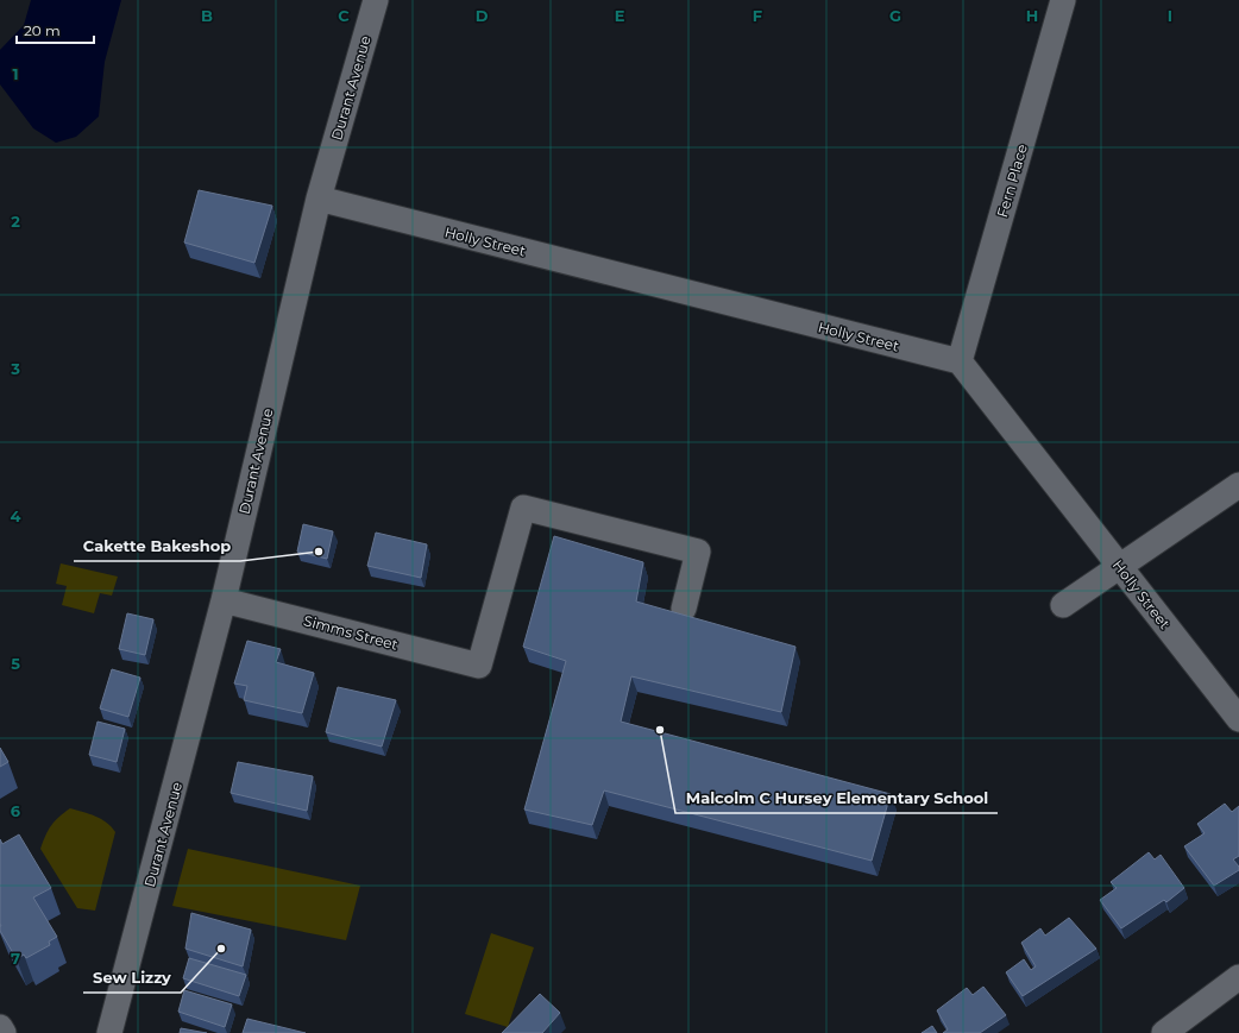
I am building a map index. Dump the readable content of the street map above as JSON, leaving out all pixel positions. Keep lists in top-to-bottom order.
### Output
{
  "streets": {
    "street": [
      "Durant Avenue",
      "Fern Place",
      "Holly Street",
      "Simms Street"
    ]
  },
  "crossings": [
    ["Durant Avenue", "Holly Street"],
    ["Durant Avenue", "Simms Street"],
    ["Fern Place", "Holly Street"]
  ],
  "places": ["Cakette Bakeshop", "Malcolm C Hursey Elementary School", "Sew Lizzy"],
  "scale_bar": "20 m",
  "grid": {
    "columns": [
      "B",
      "C",
      "D",
      "E",
      "F",
      "G",
      "H",
      "I"
    ],
    "rows": [
      "1",
      "2",
      "3",
      "4",
      "5",
      "6",
      "7"
    ]
  }
}
